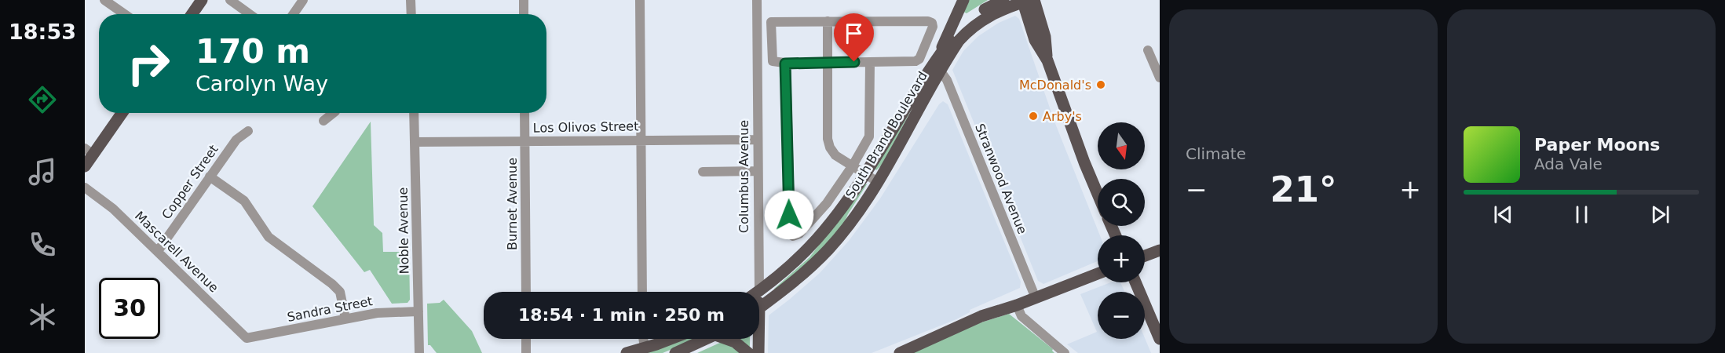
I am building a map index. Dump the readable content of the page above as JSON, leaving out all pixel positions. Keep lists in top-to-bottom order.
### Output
{
  "streets": {
    "main road": ["South Brand Boulevard", "Columbus Avenue"],
    "street": [
      "Los Olivos Street",
      "Stranwood Avenue",
      "Copper Street",
      "Burnet Avenue",
      "Noble Avenue",
      "Mascarell Avenue",
      "Sandra Street"
    ]
  },
  "crossings": [
    ["Los Olivos Street", "Columbus Avenue"],
    ["Los Olivos Street", "Burnet Avenue"],
    ["Los Olivos Street", "Noble Avenue"],
    ["South Brand Boulevard", "Columbus Avenue"],
    ["South Brand Boulevard", "Stranwood Avenue"],
    ["Copper Street", "Mascarell Avenue"],
    ["Noble Avenue", "Sandra Street"],
    ["Mascarell Avenue", "Sandra Street"]
  ],
  "places": ["McDonald's", "Arby's"],
  "north": "bottom",
  "page": {
    "tabs": "18:53",
    "tile": "Climate",
    "turn": ["170 m", "Carolyn Way"],
    "map_buttons": ["+", "−"],
    "song": ["Paper Moons", "Ada Vale"],
    "heat": ["−", "21°", "+"],
    "limit": "30",
    "trip": "18:54 · 1 min · 250 m"
  }
}
